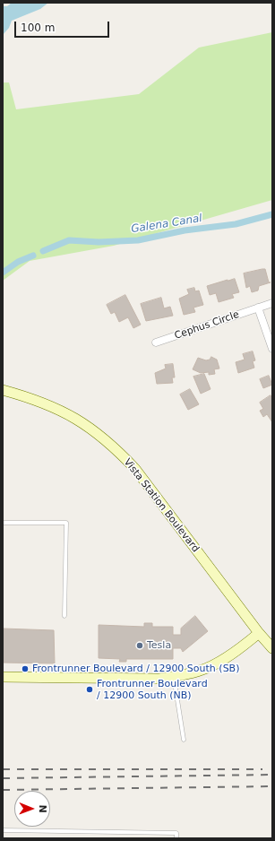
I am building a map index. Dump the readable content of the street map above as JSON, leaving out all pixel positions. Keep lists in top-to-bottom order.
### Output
{
  "streets": {
    "street": ["Cephus Circle", "Vista Station Boulevard"]
  },
  "water": ["Galena Canal"],
  "places": ["Tesla", "Frontrunner Boulevard / 12900 South (SB)", "Frontrunner Boulevard / 12900 South (NB)"],
  "scale_bar": "100 m",
  "north": "right"
}
